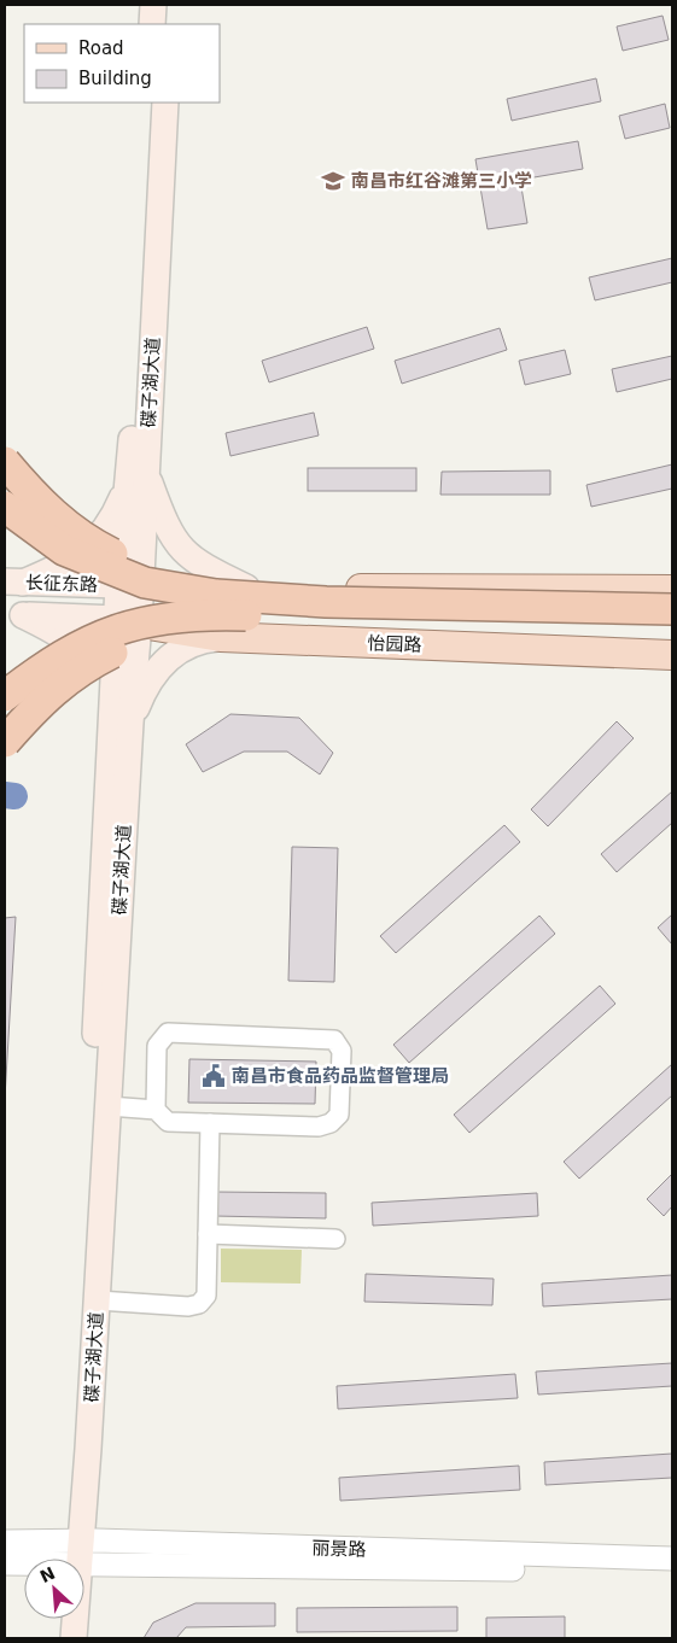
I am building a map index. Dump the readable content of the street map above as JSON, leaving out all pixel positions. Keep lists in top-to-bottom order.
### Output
{
  "streets": {
    "main road": ["碟子湖大道", "长征东路", "怡园路"],
    "street": ["丽景路"]
  },
  "crossings": [
    ["碟子湖大道", "长征东路"],
    ["碟子湖大道", "怡园路"],
    ["碟子湖大道", "丽景路"],
    ["长征东路", "怡园路"]
  ],
  "places": {
    "school or university": ["南昌市红谷滩第三小学"],
    "public building": ["南昌市食品药品监督管理局"]
  },
  "legend": ["Road", "Building"],
  "north": "top left"
}
